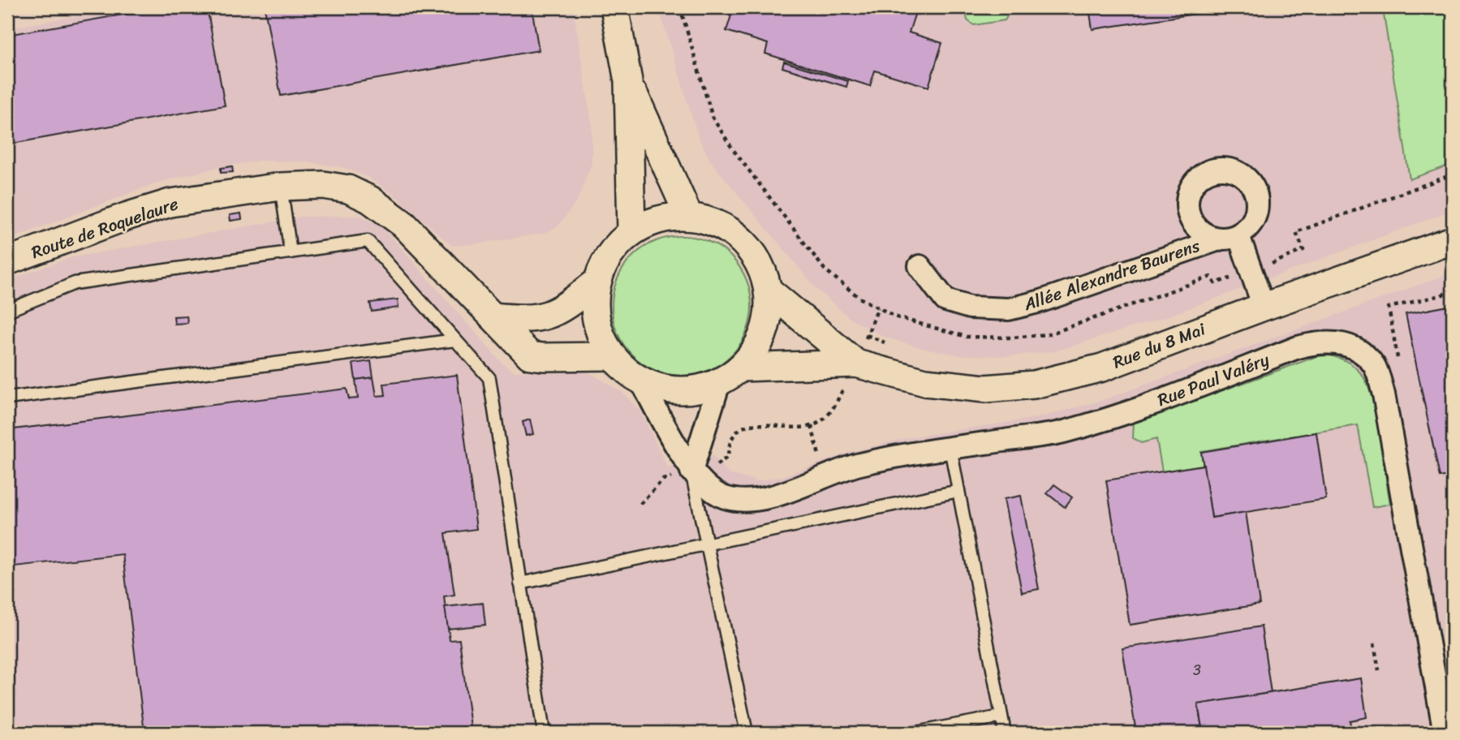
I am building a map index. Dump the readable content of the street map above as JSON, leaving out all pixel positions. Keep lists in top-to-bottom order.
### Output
{
  "streets": {
    "street": [
      "Route de Roquelaure",
      "Allée Alexandre Baurens",
      "Rue du 8 Mai",
      "Rue Paul Valéry"
    ]
  },
  "crossings": [
    ["Route de Roquelaure", "Rue du 8 Mai"],
    ["Route de Roquelaure", "Rue Paul Valéry"],
    ["Allée Alexandre Baurens", "Rue du 8 Mai"],
    ["Rue du 8 Mai", "Rue Paul Valéry"]
  ],
  "house_numbers": ["3"]
}
